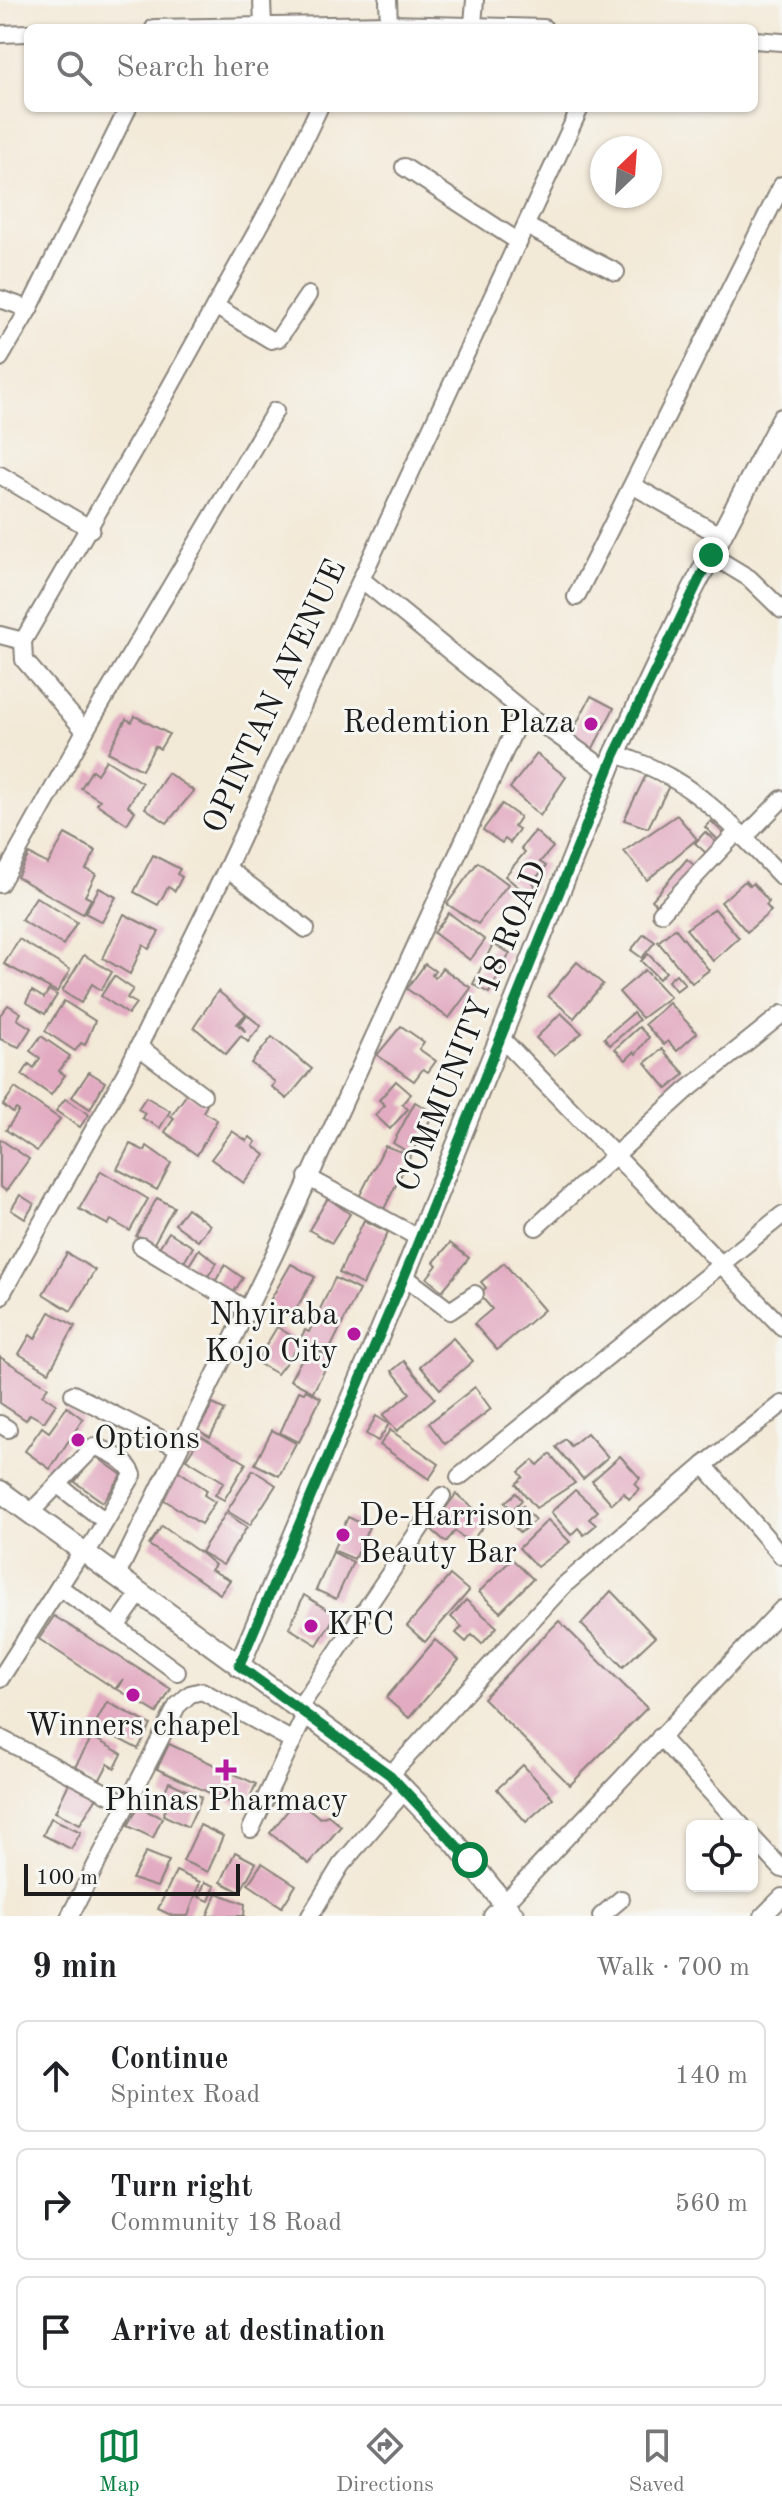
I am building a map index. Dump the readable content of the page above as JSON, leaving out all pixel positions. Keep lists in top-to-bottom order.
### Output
{
  "streets": {
    "main road": ["COMMUNITY 18 ROAD"],
    "street": ["OPINTAN AVENUE"]
  },
  "places": {
    "other": [
      "Redemtion Plaza",
      "Nhyiraba Kojo City",
      "Options",
      "De-Harrison Beauty Bar",
      "KFC",
      "Winners chapel"
    ],
    "health": ["Phinas Pharmacy"]
  },
  "scale_bar": "100 m",
  "north": "top right",
  "page": {
    "search": "Search here",
    "scale": "100 m",
    "heading": ["9 min", "Walk · 700 m"],
    "list": [
      ["Continue", "Spintex Road", "140 m"],
      ["Turn right", "Community 18 Road", "560 m"],
      "Arrive at destination"
    ],
    "nav": ["Map", "Directions", "Saved"]
  }
}
